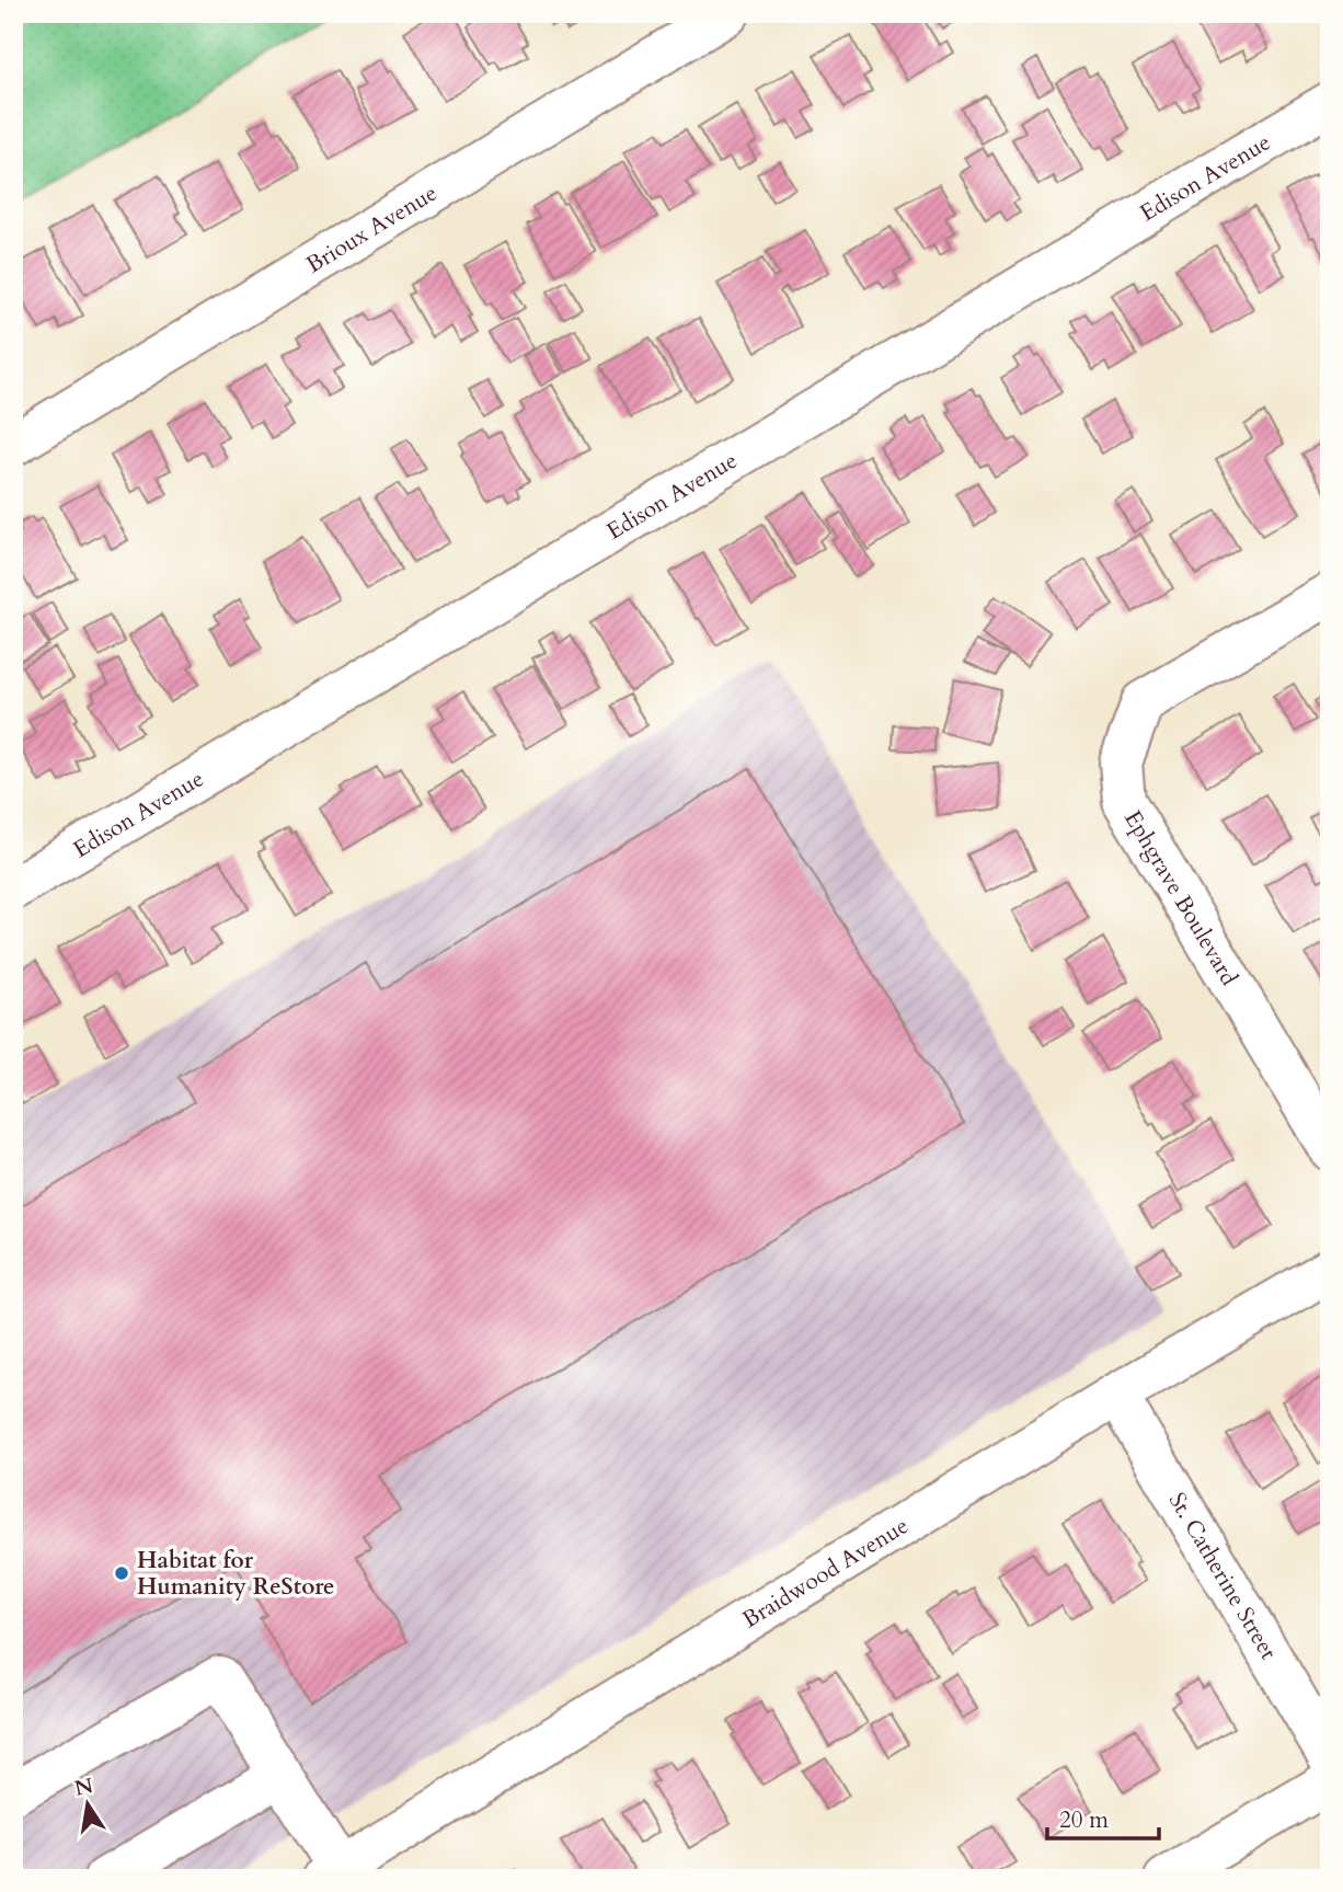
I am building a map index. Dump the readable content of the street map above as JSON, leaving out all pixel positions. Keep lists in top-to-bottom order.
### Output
{
  "streets": {
    "street": [
      "Edison Avenue",
      "Brioux Avenue",
      "Ephgrave Boulevard",
      "Braidwood Avenue",
      "St. Catherine Street"
    ]
  },
  "crossings": [
    ["Braidwood Avenue", "St. Catherine Street"]
  ],
  "places": ["Habitat for Humanity ReStore"],
  "scale_bar": "20 m",
  "north": "top"
}
